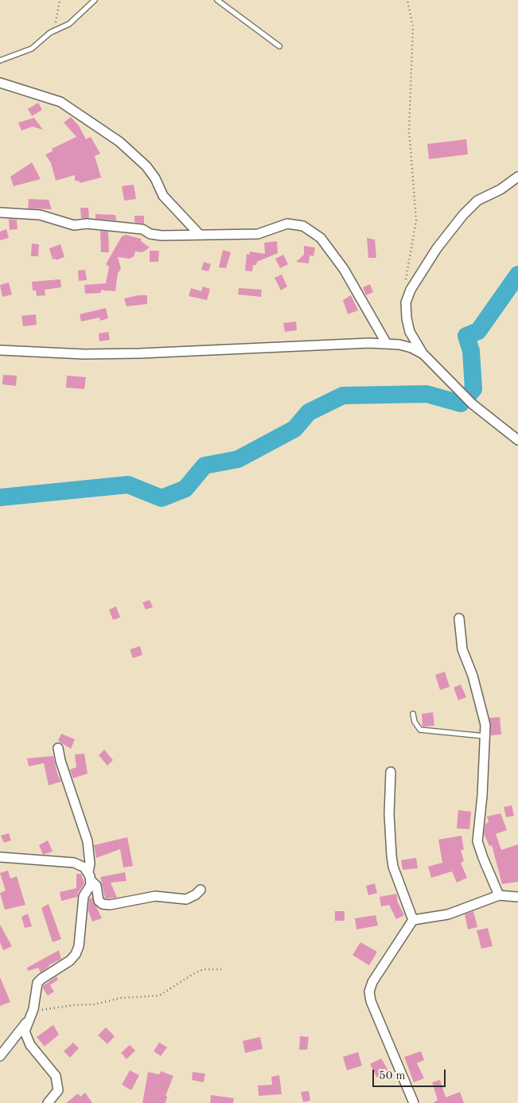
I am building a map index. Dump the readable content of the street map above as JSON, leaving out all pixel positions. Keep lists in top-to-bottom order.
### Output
{
  "scale_bar": "50 m"
}
